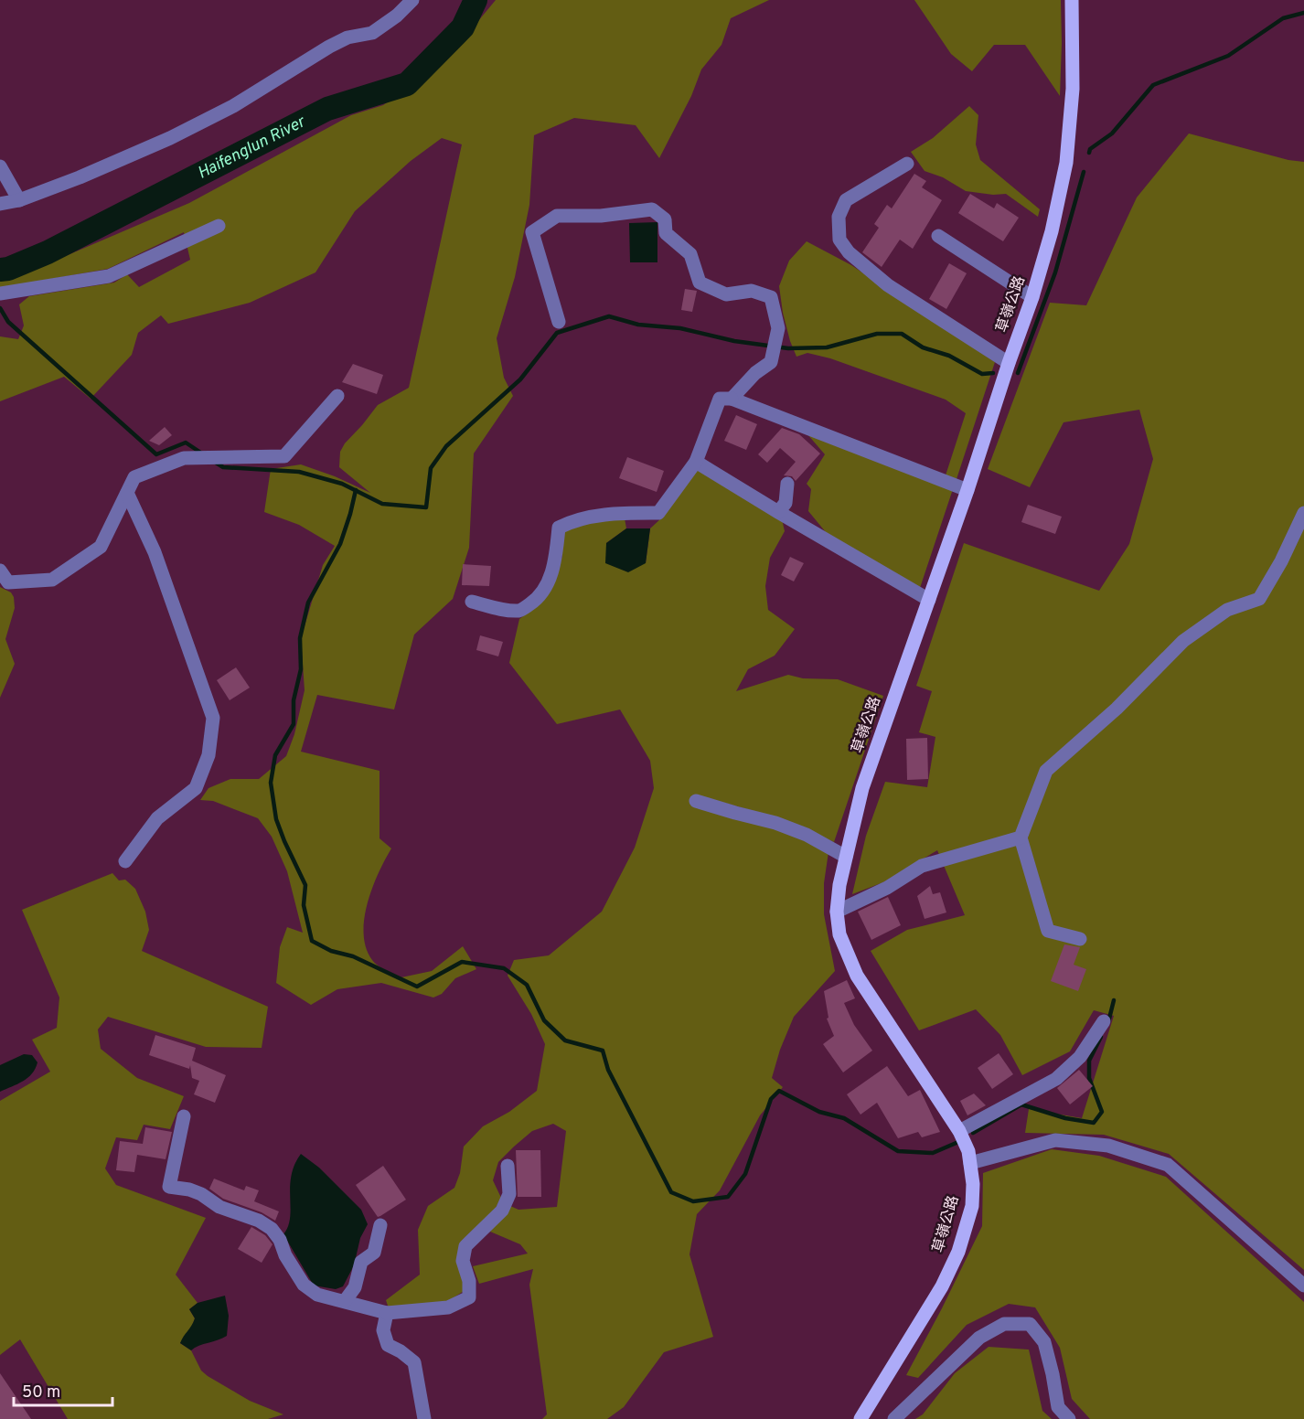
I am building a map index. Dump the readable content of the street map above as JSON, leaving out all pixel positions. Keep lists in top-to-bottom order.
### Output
{
  "streets": {
    "main road": ["草嶺公路"]
  },
  "water": ["Haifenglun River"],
  "scale_bar": "50 m"
}
